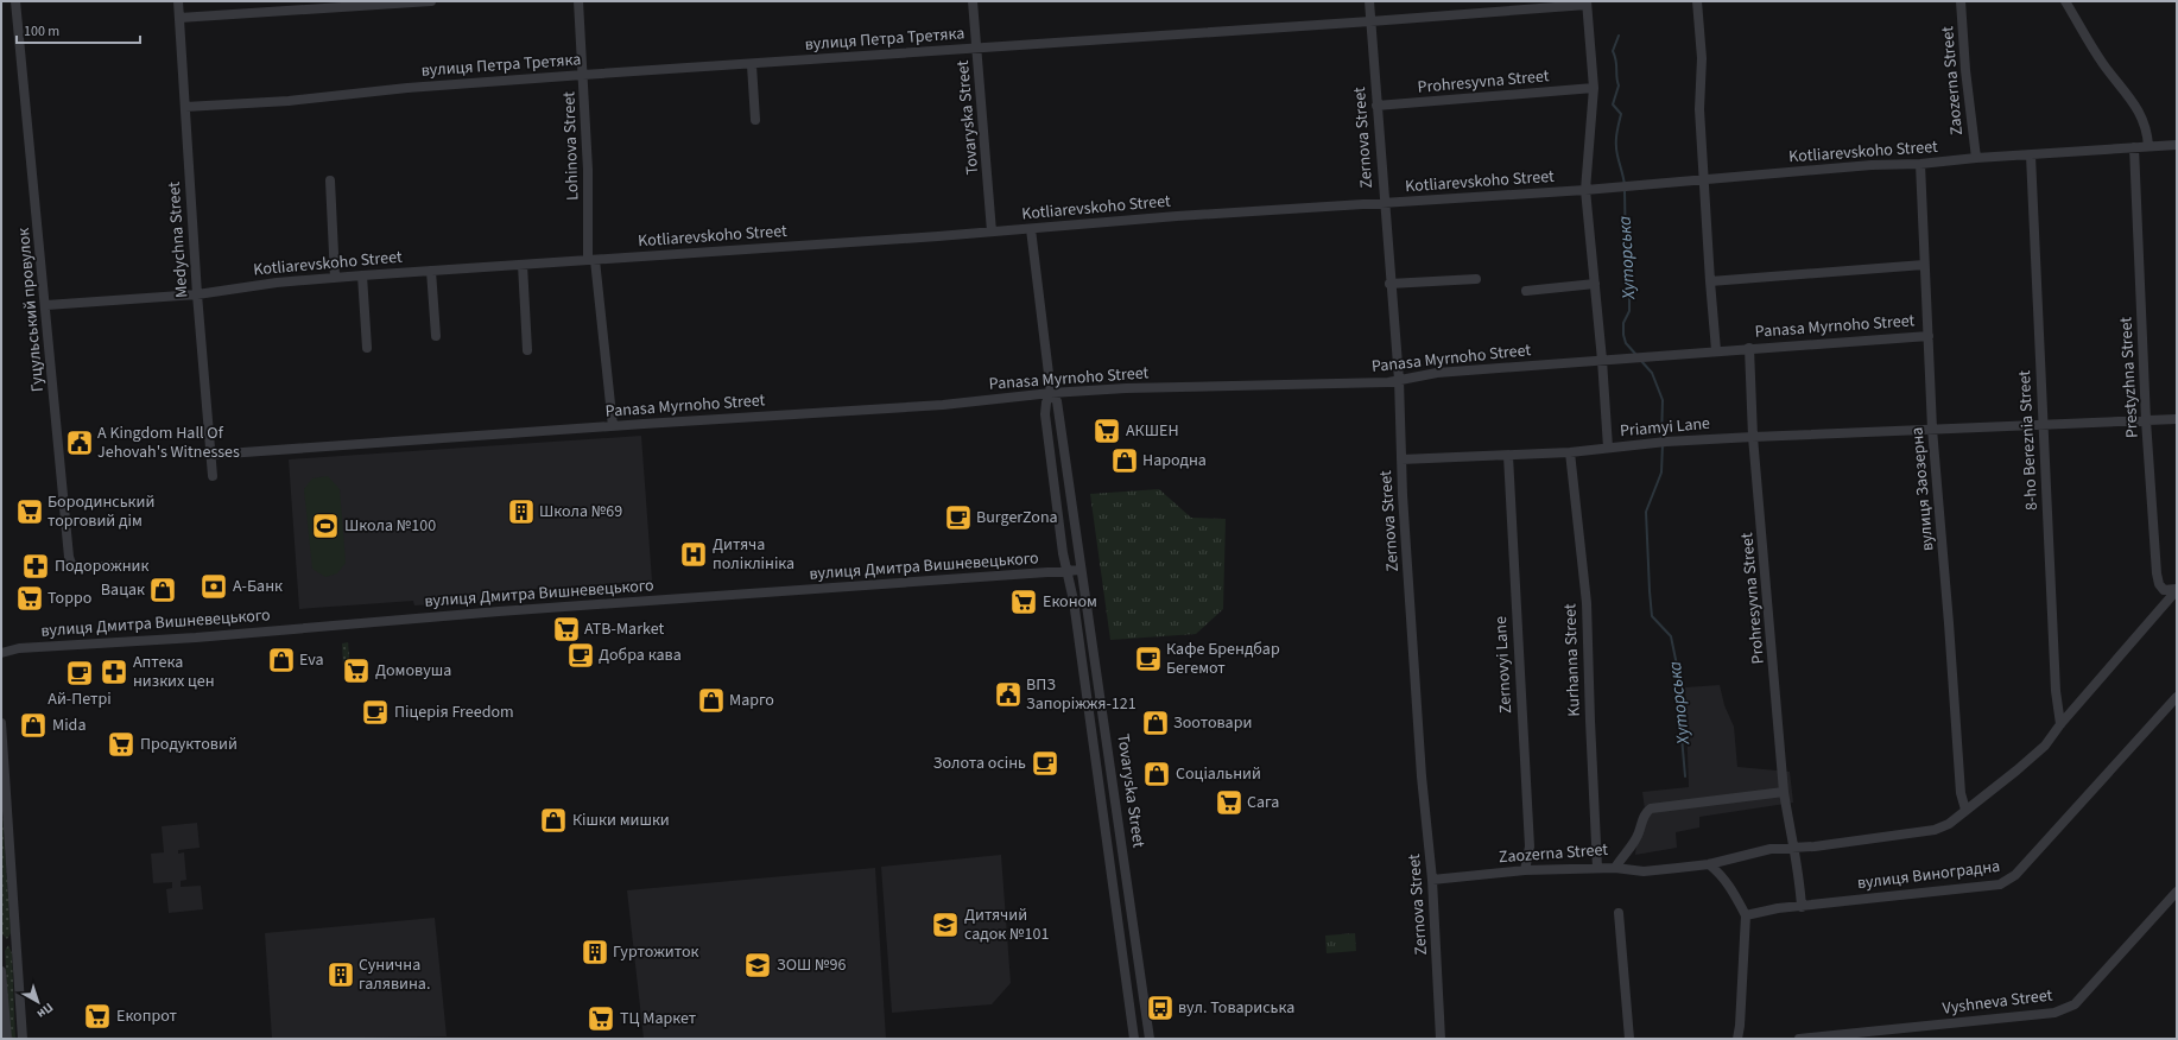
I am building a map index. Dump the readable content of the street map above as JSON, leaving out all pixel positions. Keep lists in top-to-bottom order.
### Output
{
  "streets": {
    "street": [
      "вулиця Петра Третяка",
      "Zaozerna Street",
      "Prohresyvna Street",
      "Tovaryska Street",
      "Zernova Street",
      "Lohinova Street",
      "Kotliarevskoho Street",
      "Medychna Street",
      "Гуцульський провулок",
      "Panasa Myrnoho Street",
      "Prestyzhna Street",
      "Priamyi Lane",
      "8-ho Bereznia Street",
      "вулиця Заозерна",
      "вулиця Дмитра Вишневецького",
      "Kurhanna Street",
      "Zernovyi Lane",
      "вулиця Виноградна",
      "Vyshneva Street"
    ]
  },
  "crossings": [
    ["вулиця Петра Третяка", "Tovaryska Street"],
    ["вулиця Петра Третяка", "Zernova Street"],
    ["вулиця Петра Третяка", "Lohinova Street"],
    ["вулиця Петра Третяка", "Medychna Street"],
    ["Zaozerna Street", "Prohresyvna Street"],
    ["Zaozerna Street", "Zernova Street"],
    ["Zaozerna Street", "Kotliarevskoho Street"],
    ["Zaozerna Street", "Kurhanna Street"],
    ["Zaozerna Street", "Zernovyi Lane"],
    ["Prohresyvna Street", "Zernova Street"],
    ["Prohresyvna Street", "Panasa Myrnoho Street"],
    ["Prohresyvna Street", "Priamyi Lane"],
    ["Prohresyvna Street", "вулиця Виноградна"],
    ["Tovaryska Street", "Kotliarevskoho Street"],
    ["Tovaryska Street", "Panasa Myrnoho Street"],
    ["Tovaryska Street", "вулиця Дмитра Вишневецького"],
    ["Zernova Street", "Kotliarevskoho Street"],
    ["Zernova Street", "Panasa Myrnoho Street"],
    ["Zernova Street", "Priamyi Lane"],
    ["Lohinova Street", "Kotliarevskoho Street"],
    ["Lohinova Street", "Panasa Myrnoho Street"],
    ["Kotliarevskoho Street", "Medychna Street"],
    ["Kotliarevskoho Street", "Гуцульський провулок"],
    ["Kotliarevskoho Street", "Prestyzhna Street"],
    ["Kotliarevskoho Street", "8-ho Bereznia Street"],
    ["Kotliarevskoho Street", "вулиця Заозерна"],
    ["Medychna Street", "Panasa Myrnoho Street"],
    ["Panasa Myrnoho Street", "вулиця Заозерна"],
    ["Prestyzhna Street", "Priamyi Lane"],
    ["Priamyi Lane", "8-ho Bereznia Street"],
    ["Priamyi Lane", "вулиця Заозерна"],
    ["Priamyi Lane", "Kurhanna Street"],
    ["Priamyi Lane", "Zernovyi Lane"]
  ],
  "water": ["Хуторська"],
  "places": {
    "supermarket": [
      "АКШЕН",
      "Бородинський торговий дім",
      "Торро",
      "Економ",
      "ATB-Market",
      "Домовуша",
      "Продуктовий",
      "Сага",
      "Екопрот",
      "ТЦ Маркет"
    ],
    "public building": ["A Kingdom Hall Of Jehovah's Witnesses", "ВПЗ Запоріжжя-121"],
    "shop": [
      "Народна",
      "Вацак",
      "Eva",
      "Марго",
      "Зоотовари",
      "Mida",
      "Соціальний",
      "Кішки мишки"
    ],
    "building": ["Школа №69", "Гуртожиток", "Сунична галявина."],
    "cafe": [
      "BurgerZona",
      "Добра кава",
      "Кафе Брендбар Бегемот",
      "Ай-Петрі",
      "Піцерія Freedom",
      "Золота осінь"
    ],
    "sports": ["Школа №100"],
    "hospital": ["Дитяча поліклініка"],
    "pharmacy": ["Подорожник", "Аптека низких цен"],
    "bank": ["А-Банк"],
    "school or university": ["Дитячий садок №101", "ЗОШ №96"],
    "bus stop": ["вул. Товариська"]
  },
  "scale_bar": "100 m",
  "north": "bottom right"
}
